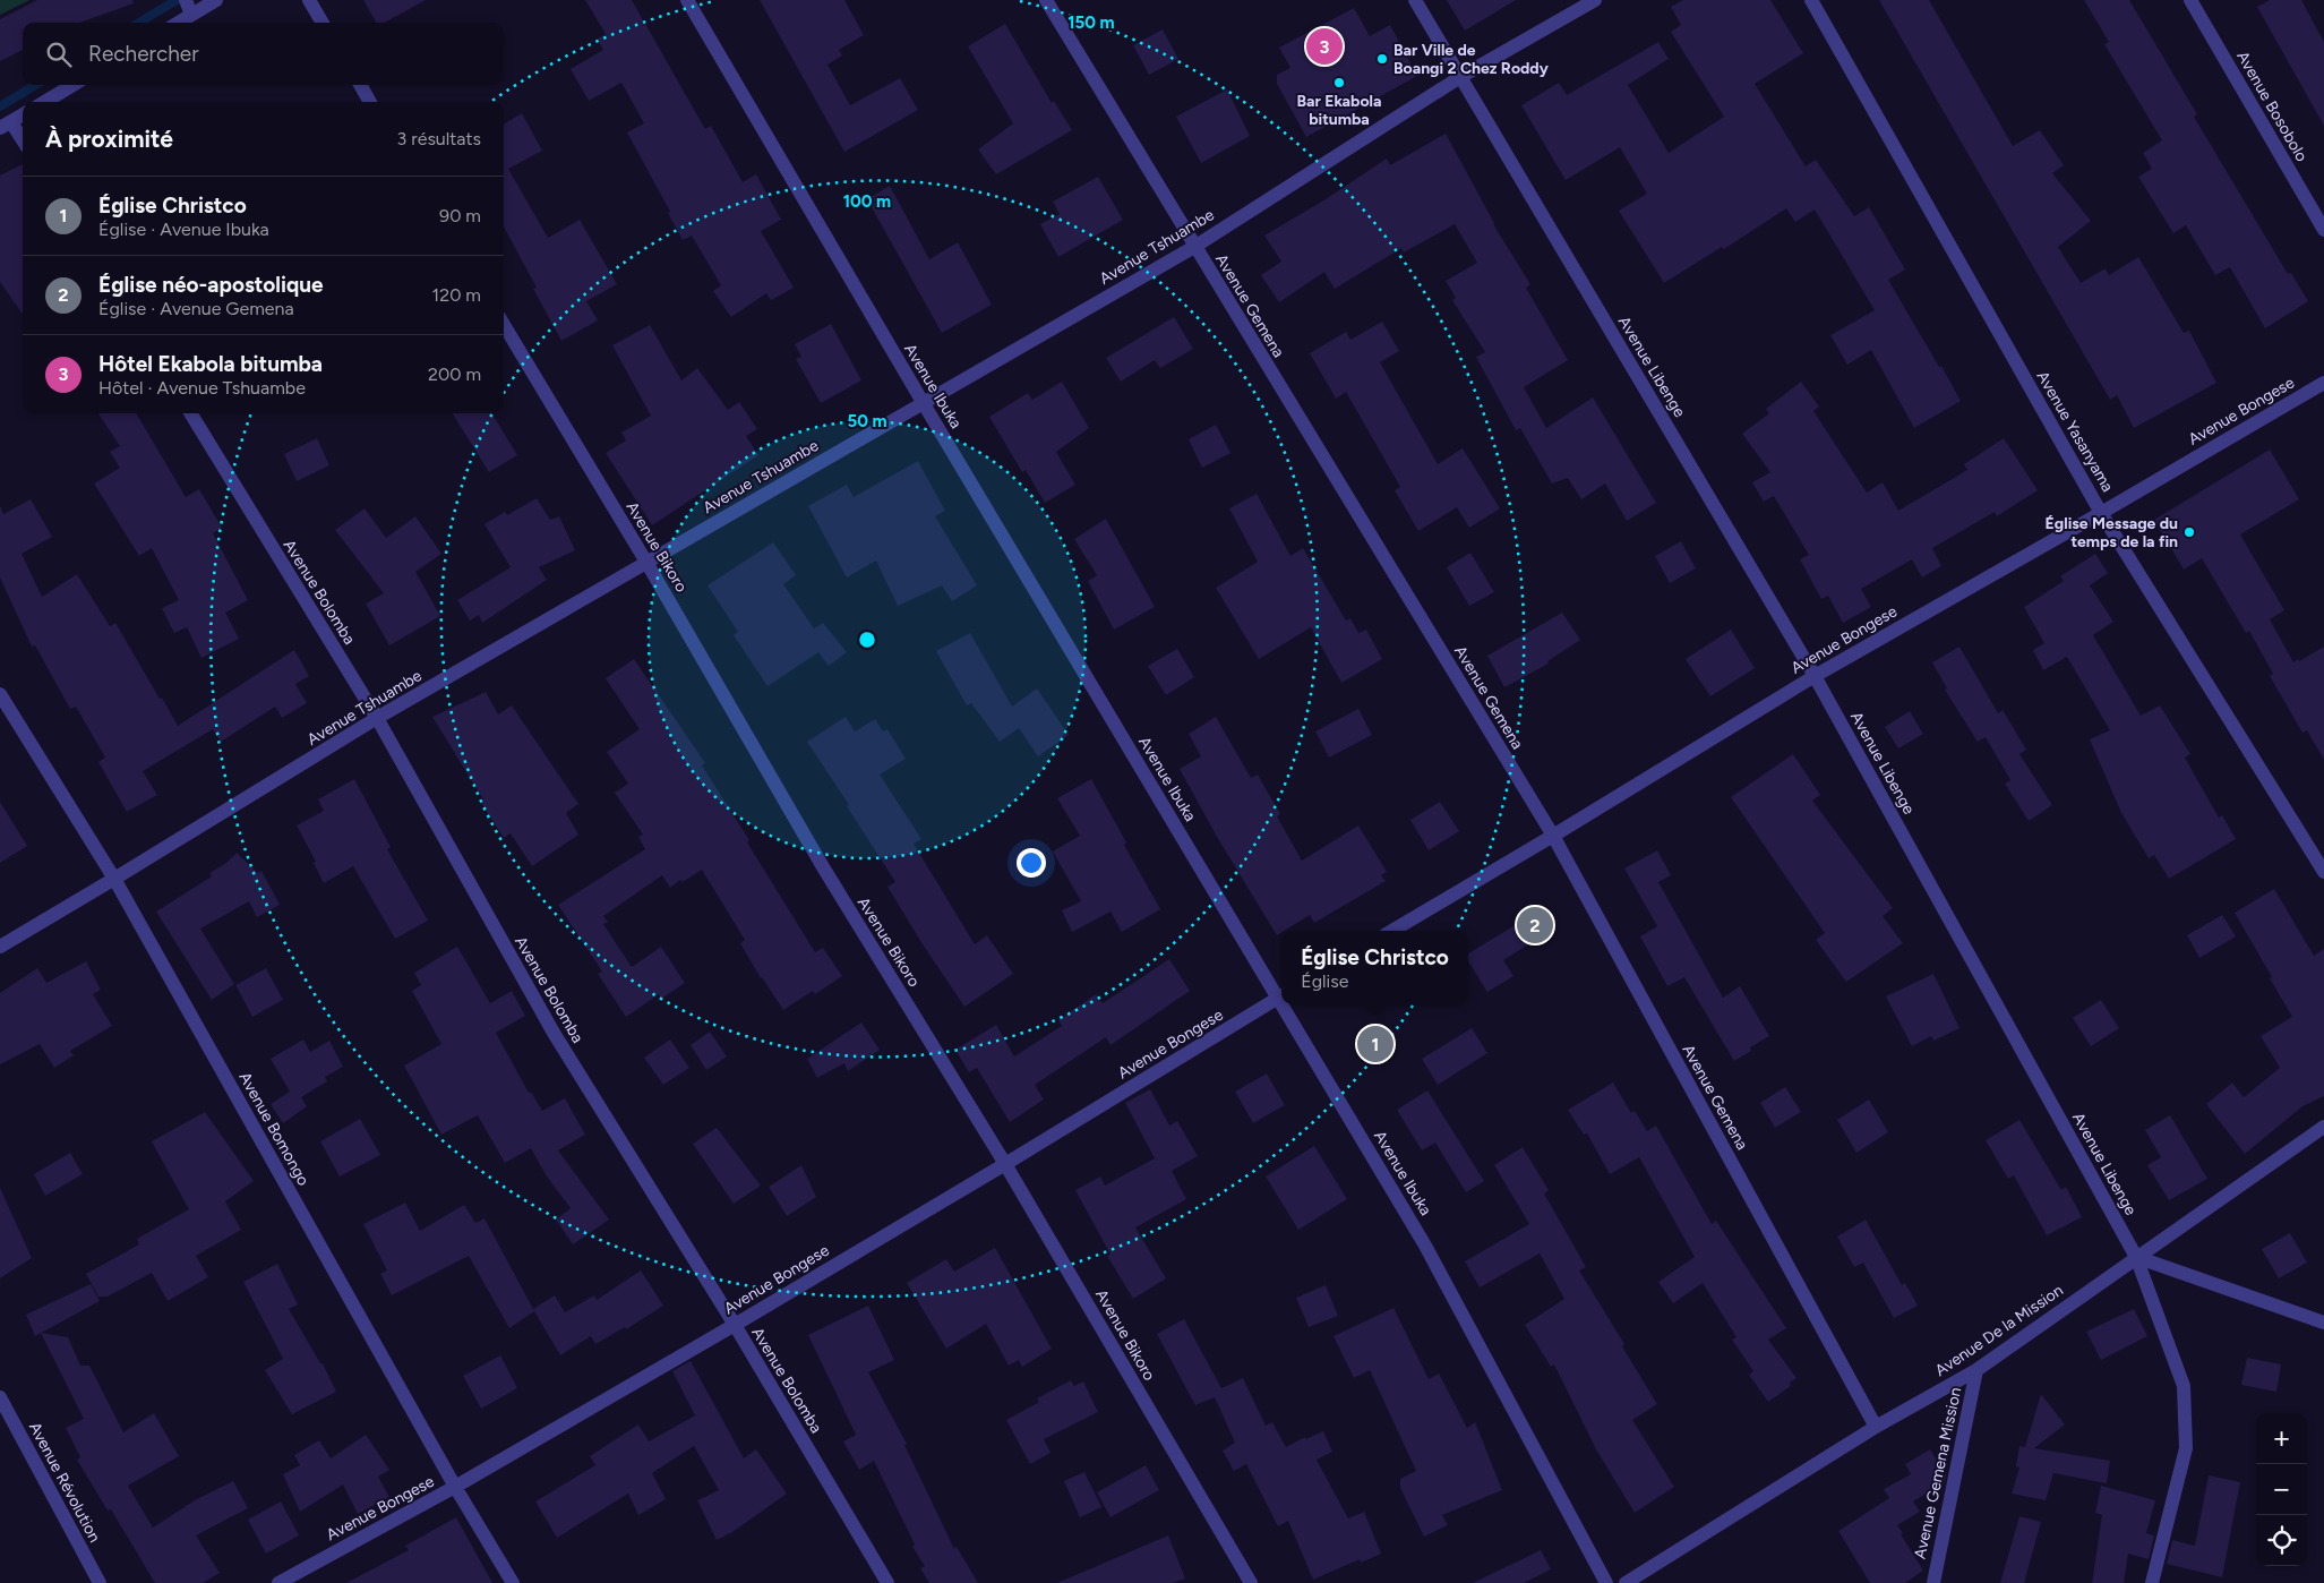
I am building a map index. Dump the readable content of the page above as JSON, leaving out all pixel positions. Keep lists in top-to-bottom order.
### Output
{
  "streets": {
    "street": [
      "Avenue Bosobolo",
      "Avenue Tshuambe",
      "Avenue Gemena",
      "Avenue Libenge",
      "Avenue Ibuka",
      "Avenue Bongese",
      "Avenue Yasanyama",
      "Avenue Bikoro",
      "Avenue Bolomba",
      "Avenue Bomongo",
      "Avenue De la Mission",
      "Avenue Gemena Mission",
      "Avenue Révolution"
    ]
  },
  "crossings": [
    ["Avenue Tshuambe", "Avenue Gemena"],
    ["Avenue Tshuambe", "Avenue Libenge"],
    ["Avenue Tshuambe", "Avenue Ibuka"],
    ["Avenue Tshuambe", "Avenue Bikoro"],
    ["Avenue Tshuambe", "Avenue Bolomba"],
    ["Avenue Tshuambe", "Avenue Bomongo"],
    ["Avenue Gemena", "Avenue Bongese"],
    ["Avenue Gemena", "Avenue De la Mission"],
    ["Avenue Libenge", "Avenue Bongese"],
    ["Avenue Libenge", "Avenue De la Mission"],
    ["Avenue Bongese", "Avenue Yasanyama"],
    ["Avenue Bongese", "Avenue Bikoro"],
    ["Avenue Bongese", "Avenue Bolomba"],
    ["Avenue Bongese", "Avenue Bomongo"],
    ["Avenue De la Mission", "Avenue Gemena Mission"]
  ],
  "places": ["Bar Ville de Boangi 2 Chez Roddy", "Bar Ekabola bitumba", "Église Message du temps de la fin"],
  "page": {
    "search": "Rechercher",
    "pins": ["3", "2", "1"],
    "heading": ["À proximité", "3 résultats"],
    "list": [
      {
        "mark": "1",
        "name": "Église Christco",
        "note": "Église · Avenue Ibuka",
        "value": "90 m"
      },
      {
        "mark": "2",
        "name": "Église néo-apostolique",
        "note": "Église · Avenue Gemena",
        "value": "120 m"
      },
      {
        "mark": "3",
        "name": "Hôtel Ekabola bitumba",
        "note": "Hôtel · Avenue Tshuambe",
        "value": "200 m"
      }
    ],
    "popup": ["Église Christco", "Église"],
    "map_buttons": ["+", "−"]
  },
  "rings": ["150 m", "100 m", "50 m"]
}
